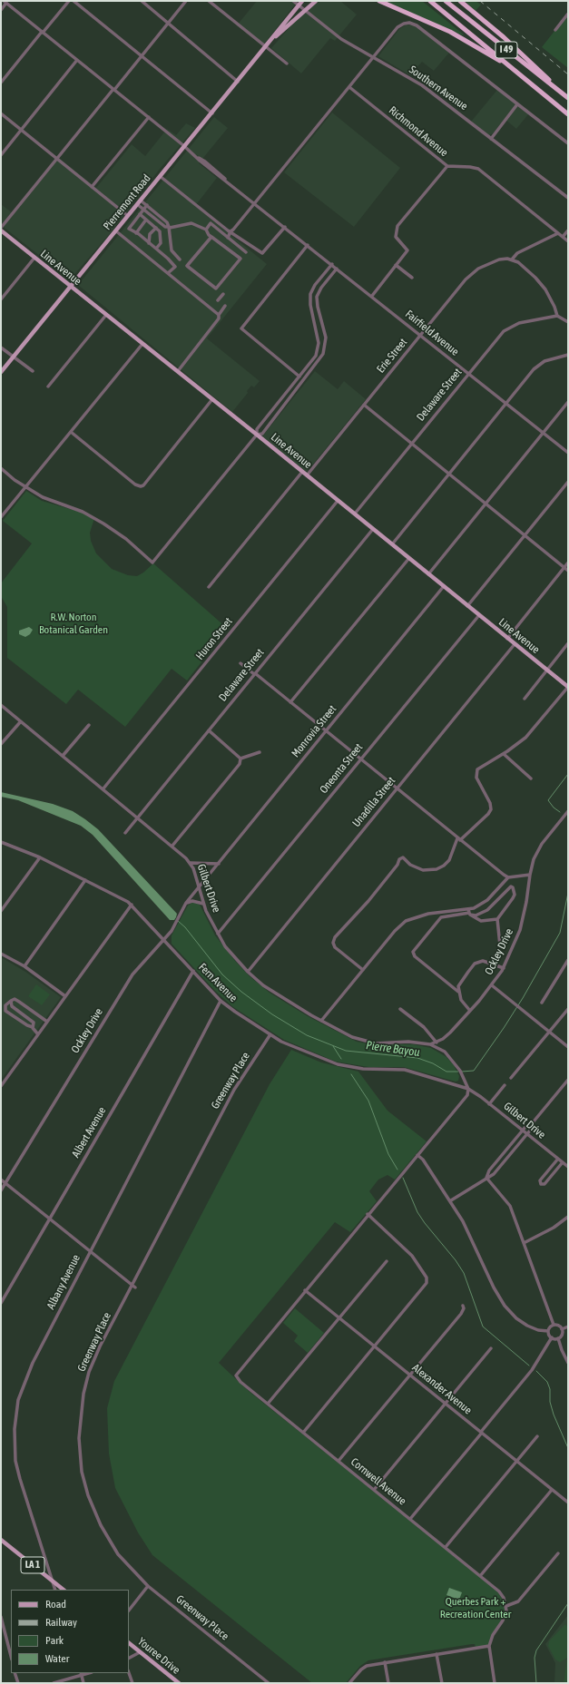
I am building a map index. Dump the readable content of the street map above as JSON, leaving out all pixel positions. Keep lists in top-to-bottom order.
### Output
{
  "streets": {
    "highway": ["I 49"],
    "main road": [
      "Pierremont Road",
      "Line Avenue",
      "LA 1",
      "Youree Drive"
    ],
    "street": [
      "Southern Avenue",
      "Richmond Avenue",
      "Fairfield Avenue",
      "Erie Street",
      "Delaware Street",
      "Huron Street",
      "Monrovia Street",
      "Oneonta Street",
      "Unadilla Street",
      "Gilbert Drive",
      "Ockley Drive",
      "Fern Avenue",
      "Greenway Place",
      "Albert Avenue",
      "Albany Avenue",
      "Alexander Avenue",
      "Cornwell Avenue"
    ]
  },
  "crossings": [
    ["Southern Avenue", "Pierremont Road"],
    ["Pierremont Road", "Line Avenue"],
    ["Pierremont Road", "Fairfield Avenue"],
    ["Line Avenue", "Erie Street"],
    ["Line Avenue", "Delaware Street"],
    ["Line Avenue", "Huron Street"],
    ["Line Avenue", "Monrovia Street"],
    ["Line Avenue", "Oneonta Street"],
    ["Line Avenue", "Unadilla Street"],
    ["Fairfield Avenue", "Erie Street"],
    ["Fairfield Avenue", "Delaware Street"],
    ["Delaware Street", "Gilbert Drive"],
    ["Huron Street", "Gilbert Drive"],
    ["Monrovia Street", "Gilbert Drive"],
    ["Monrovia Street", "Ockley Drive"],
    ["Oneonta Street", "Gilbert Drive"],
    ["Unadilla Street", "Gilbert Drive"],
    ["Gilbert Drive", "Ockley Drive"],
    ["Gilbert Drive", "Fern Avenue"],
    ["Ockley Drive", "Fern Avenue"],
    ["Fern Avenue", "Greenway Place"],
    ["Fern Avenue", "Albert Avenue"],
    ["Fern Avenue", "Albany Avenue"],
    ["Albany Avenue", "LA 1"],
    ["Alexander Avenue", "Cornwell Avenue"]
  ],
  "water": ["Pierre Bayou"],
  "parks": ["R.W. Norton Botanical Garden", "Querbes Park + Recreation Center"],
  "legend": [
    "Road",
    "Railway",
    "Park",
    "Water"
  ]
}
